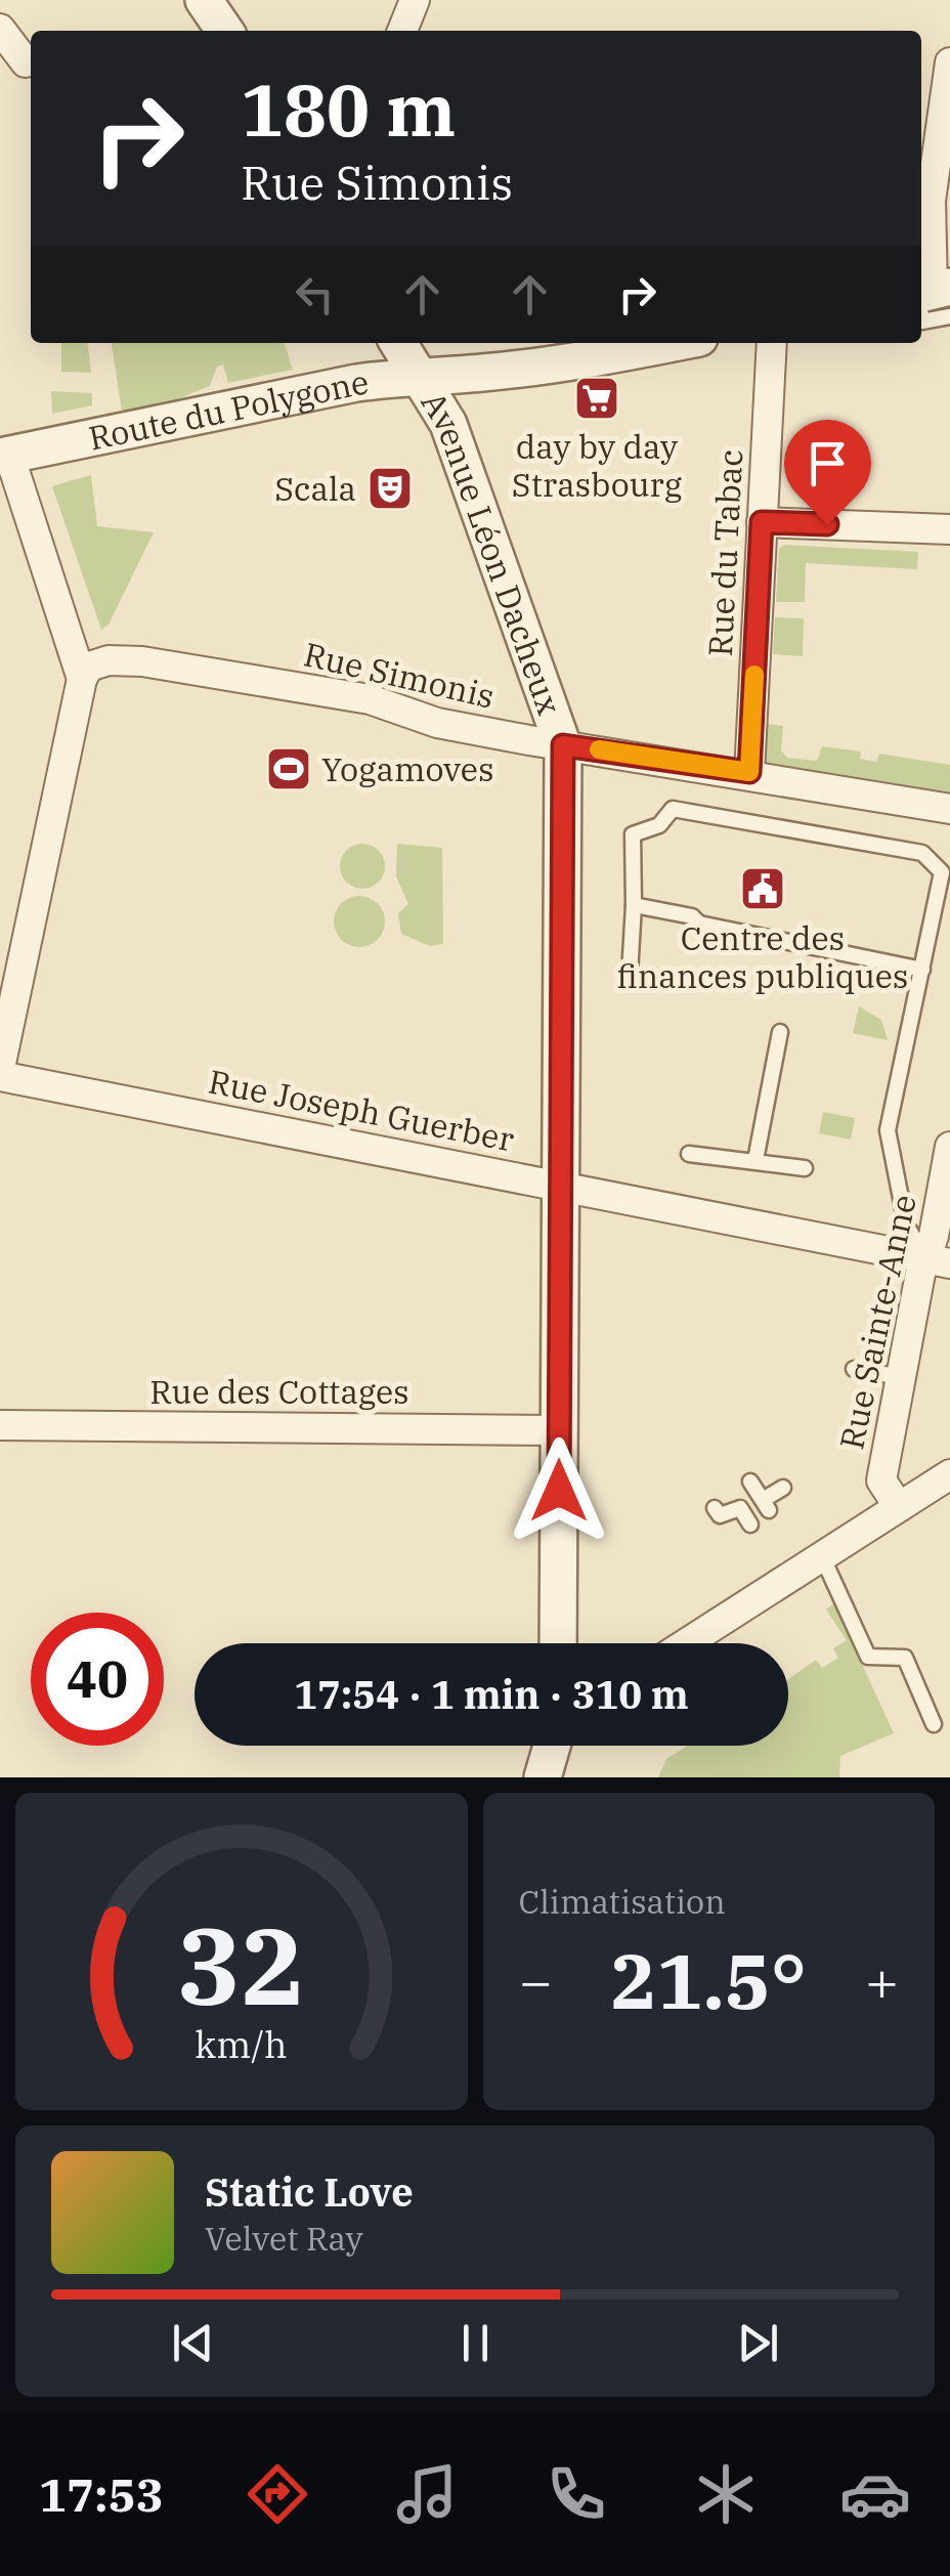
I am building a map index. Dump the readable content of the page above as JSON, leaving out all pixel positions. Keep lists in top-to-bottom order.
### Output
{
  "streets": {
    "street": [
      "Route du Polygone",
      "Rue du Tabac",
      "Avenue Léon Dacheux",
      "Rue Simonis",
      "Rue Joseph Guerber",
      "Rue Sainte-Anne",
      "Rue des Cottages"
    ]
  },
  "crossings": [
    ["Route du Polygone", "Avenue Léon Dacheux"],
    ["Rue du Tabac", "Rue Simonis"],
    ["Avenue Léon Dacheux", "Rue Simonis"],
    ["Avenue Léon Dacheux", "Rue Joseph Guerber"],
    ["Avenue Léon Dacheux", "Rue des Cottages"],
    ["Rue Joseph Guerber", "Rue Sainte-Anne"]
  ],
  "places": {
    "supermarket": ["day by day Strasbourg"],
    "theatre": ["Scala"],
    "sports": ["Yogamoves"],
    "public building": ["Centre des finances publiques"]
  },
  "page": {
    "turn": ["180 m", "Rue Simonis"],
    "limit": "40",
    "trip": "17:54 · 1 min · 310 m",
    "tile": "Climatisation",
    "heat": ["−", "21.5°", "+"],
    "song": ["Static Love", "Velvet Ray"],
    "tabs": "17:53",
    "gauge": ["32", "km/h"]
  }
}
